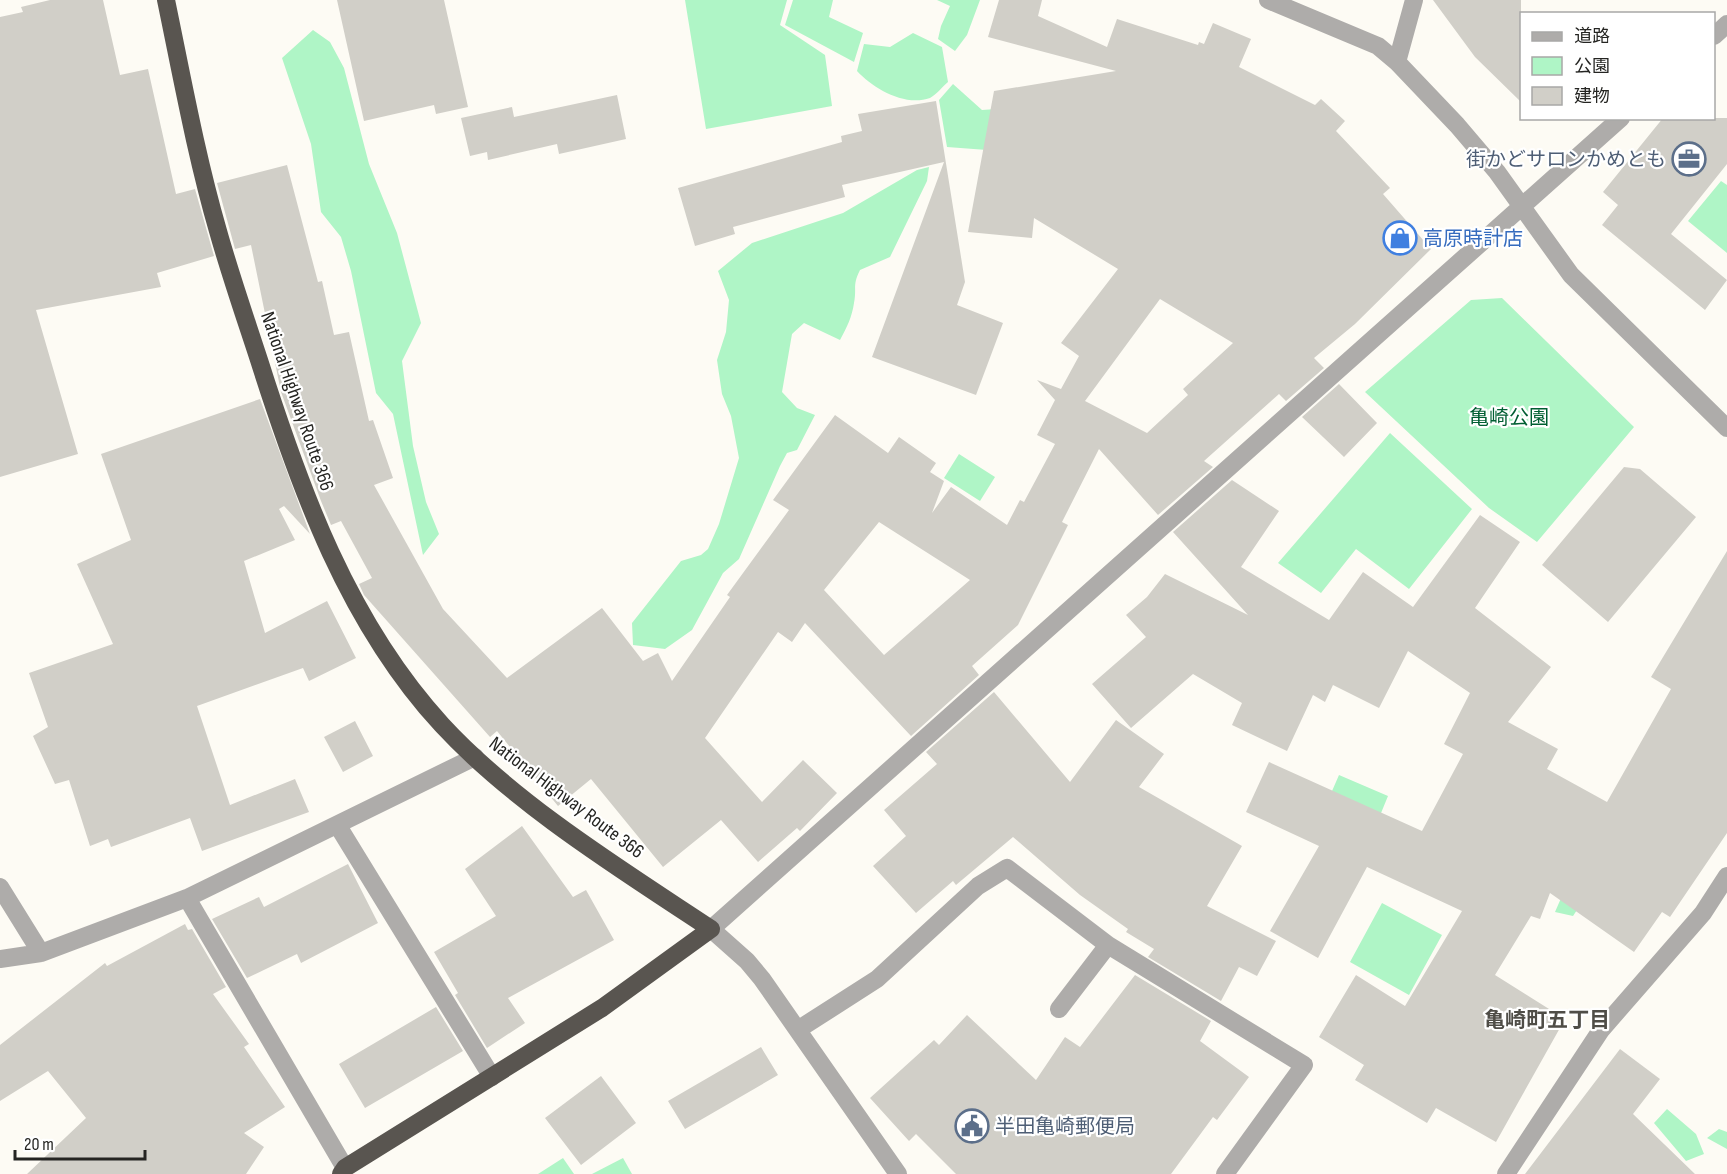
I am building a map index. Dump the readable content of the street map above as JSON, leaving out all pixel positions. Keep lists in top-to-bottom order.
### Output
{
  "streets": {
    "highway": ["National Highway Route 366"]
  },
  "districts": ["亀崎町五丁目"],
  "parks": ["亀崎公園"],
  "places": {
    "office": ["街かどサロンかめとも"],
    "shop": ["高原時計店"],
    "public building": ["半田亀崎郵便局"]
  },
  "legend": ["道路", "公園", "建物"],
  "scale_bar": "20 m"
}
